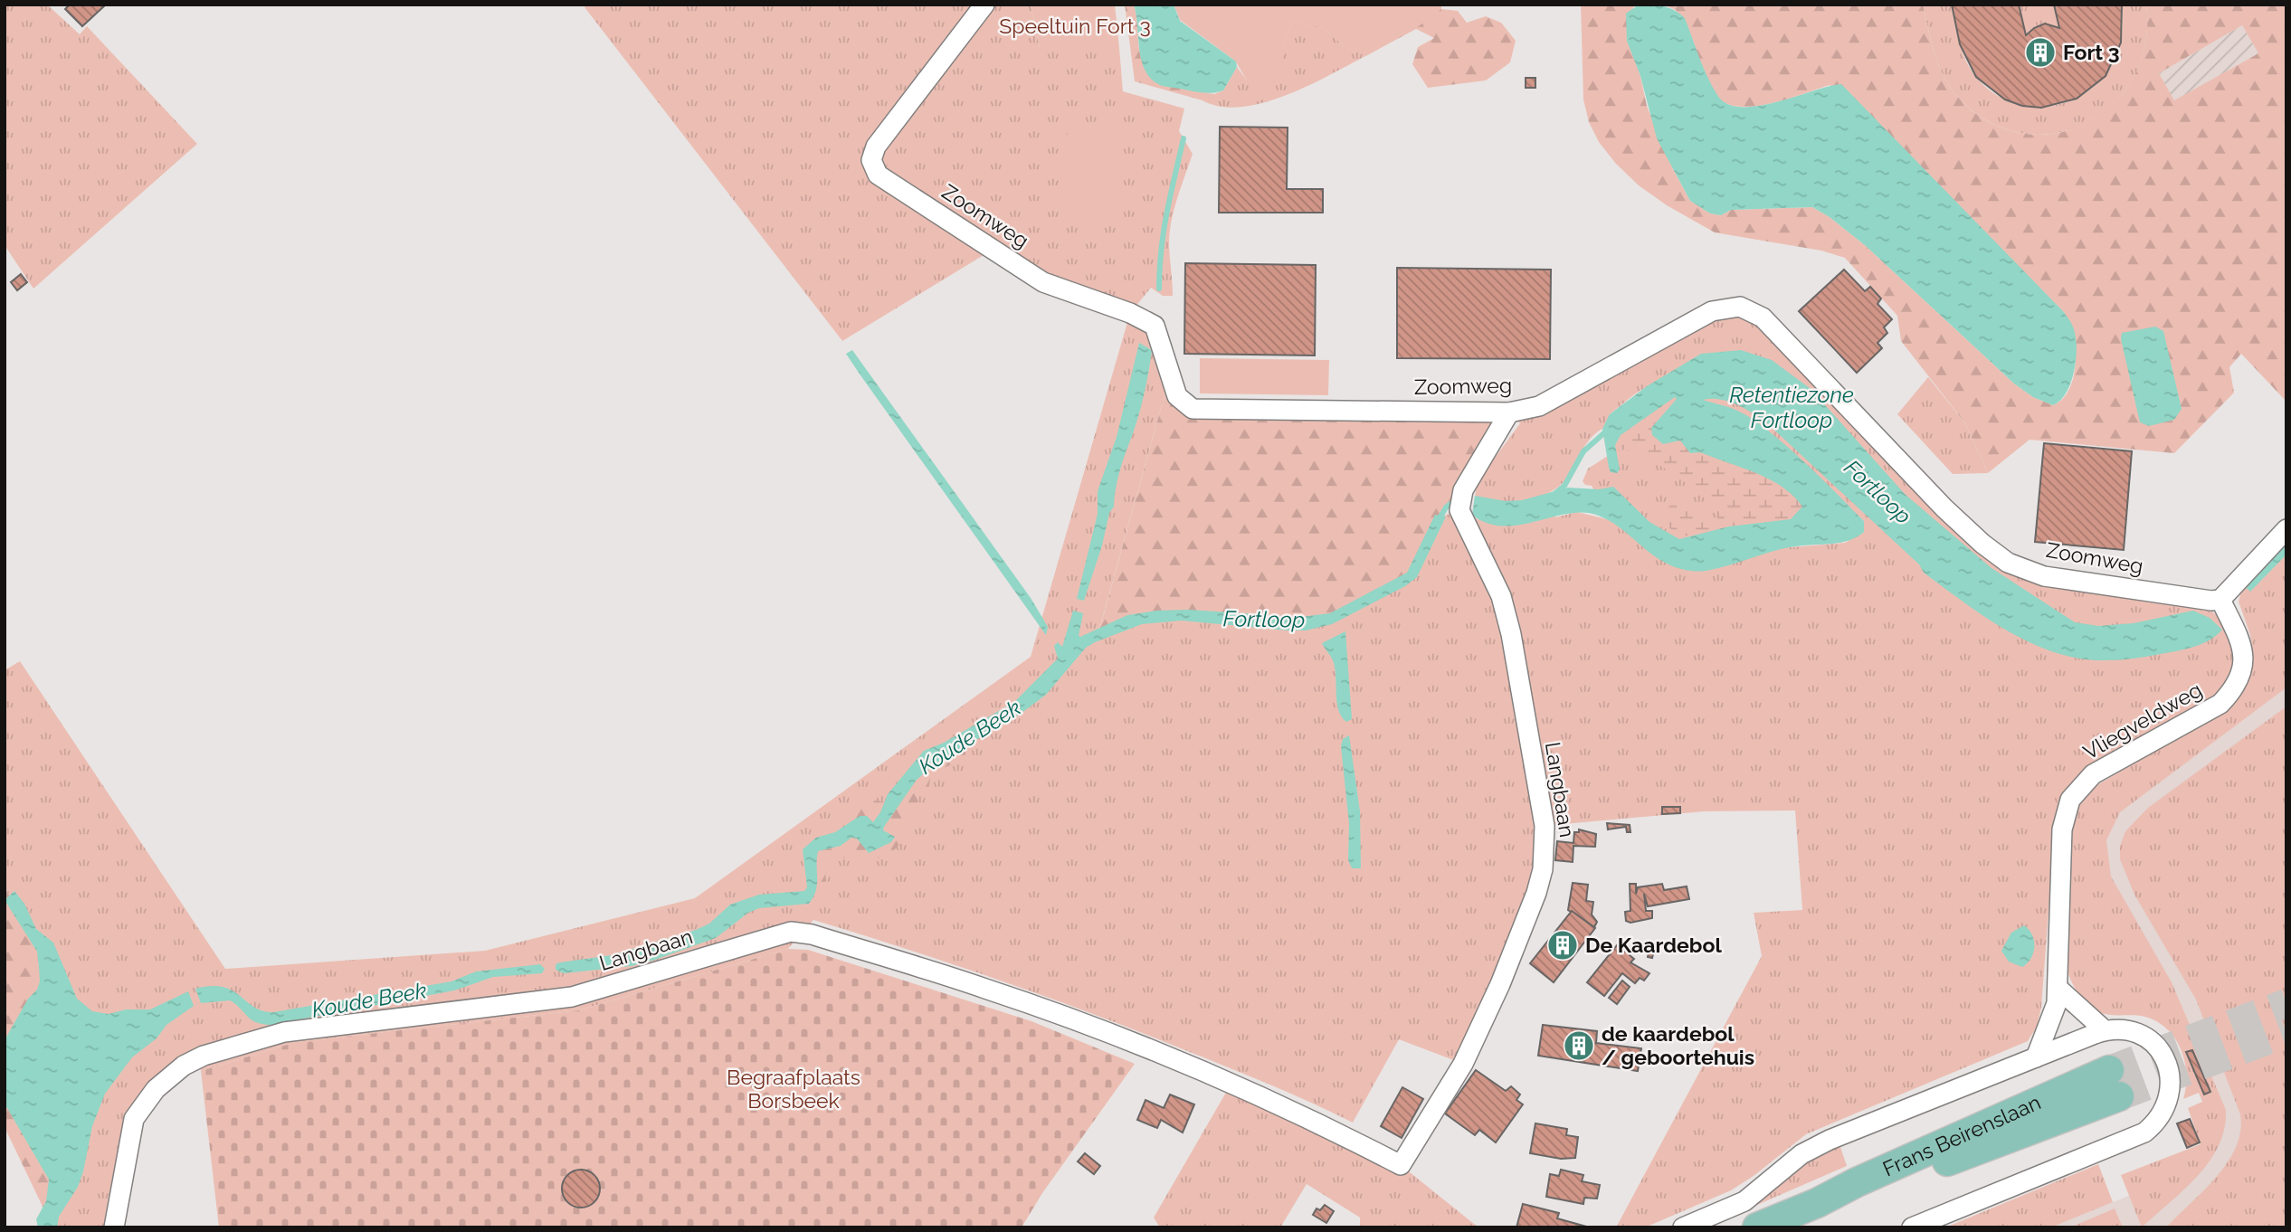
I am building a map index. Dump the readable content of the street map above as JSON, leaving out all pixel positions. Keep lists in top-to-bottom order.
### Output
{
  "streets": {
    "main road": ["Frans Beirenslaan"],
    "street": ["Zoomweg", "Vliegveldweg", "Langbaan"]
  },
  "crossings": [
    ["Zoomweg", "Vliegveldweg"],
    ["Zoomweg", "Langbaan"]
  ],
  "water": ["Retentiezone Fortloop", "Fortloop", "Koude Beek"],
  "parks": ["Speeltuin Fort 3", "Begraafplaats Borsbeek"],
  "places": {
    "building": ["Fort 3", "De Kaardebol", "de kaardebol / geboortehuis"]
  }
}
